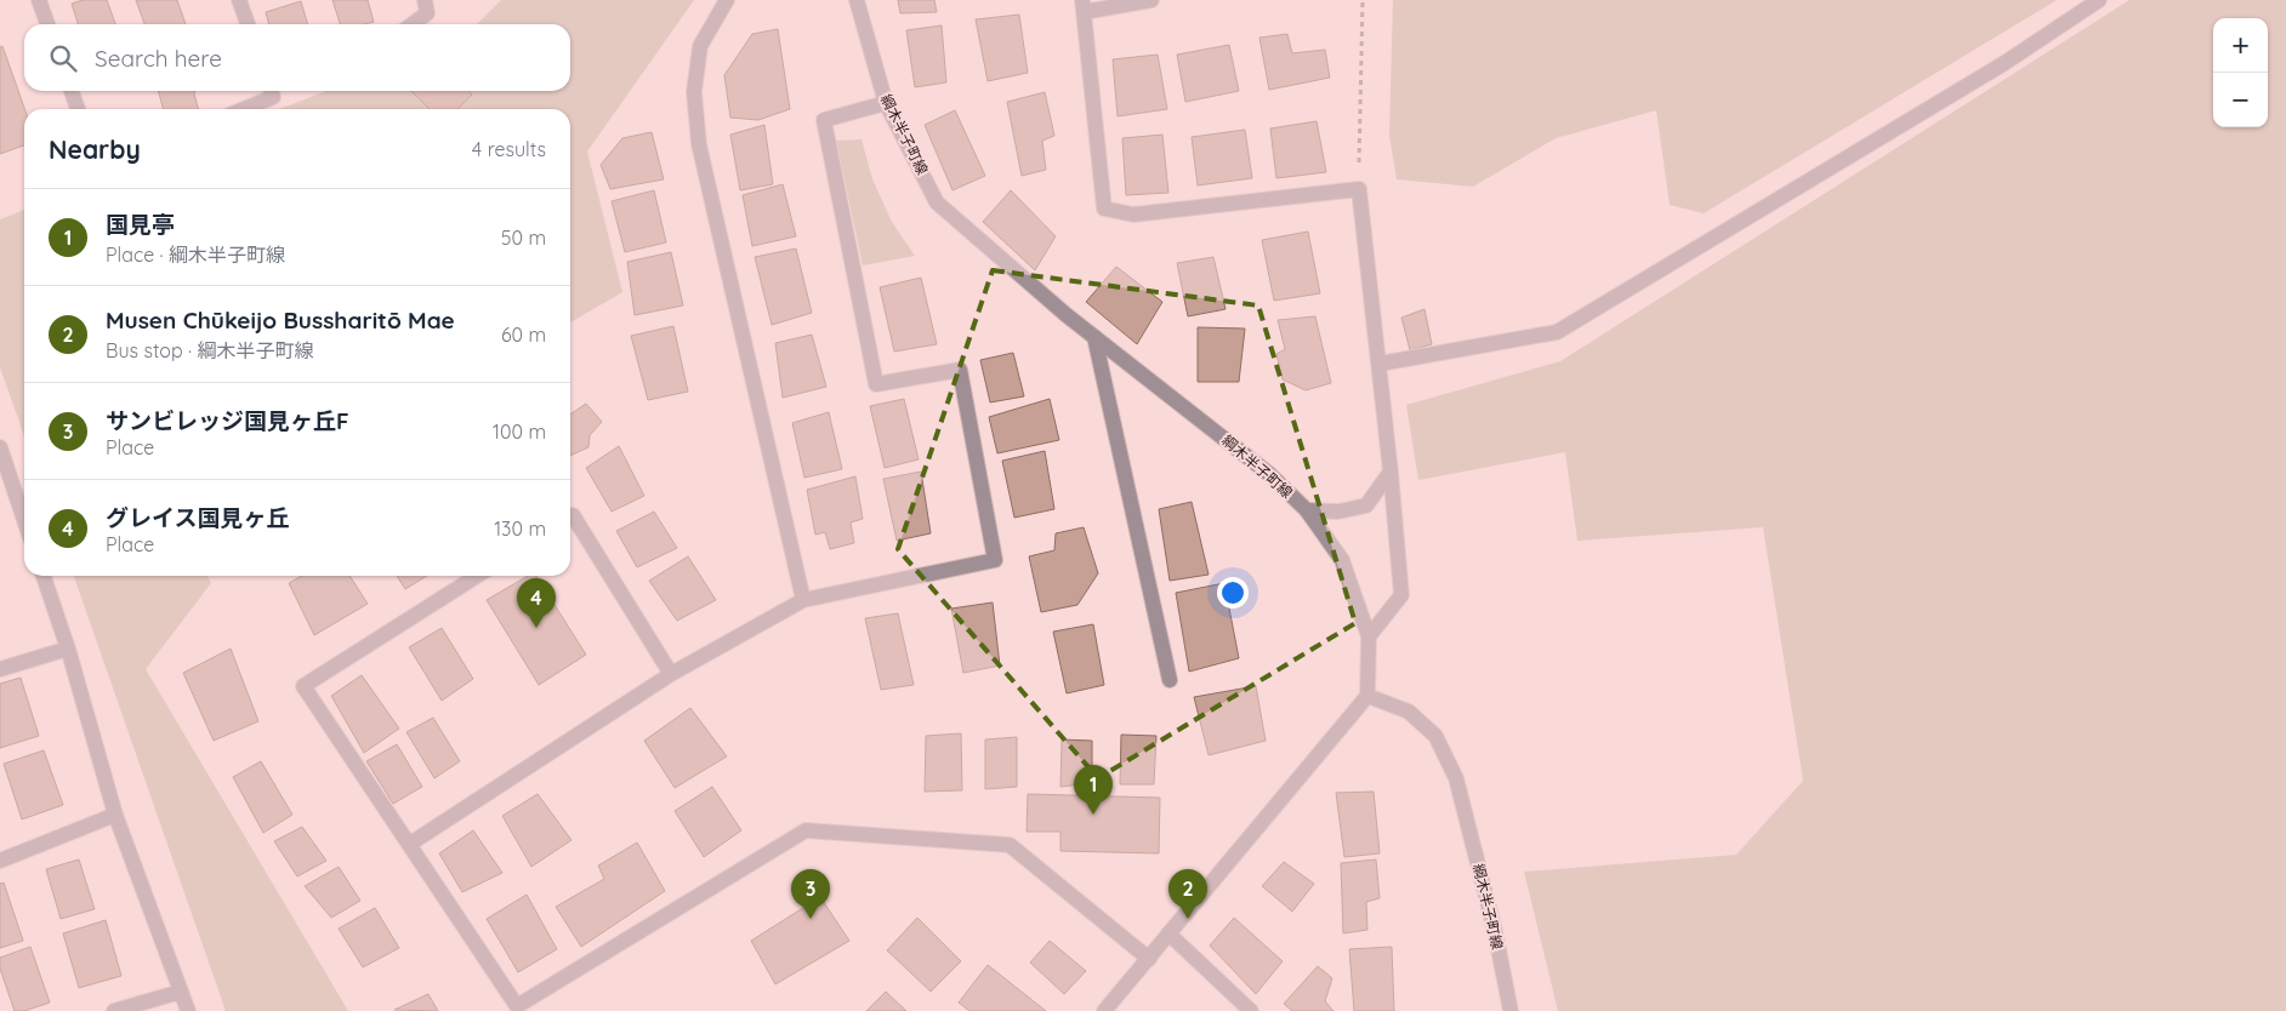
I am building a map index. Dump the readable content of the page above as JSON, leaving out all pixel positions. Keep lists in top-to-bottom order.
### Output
{
  "streets": {
    "street": ["綱木半子町線"]
  },
  "page": {
    "map_buttons": ["+", "−"],
    "search": "Search here",
    "heading": ["Nearby", "4 results"],
    "list": [
      {
        "mark": "1",
        "name": "国見亭",
        "note": "Place · 綱木半子町線",
        "value": "50 m"
      },
      {
        "mark": "2",
        "name": "Musen Chūkeijo Bussharitō Mae",
        "note": "Bus stop · 綱木半子町線",
        "value": "60 m"
      },
      {
        "mark": "3",
        "name": "サンビレッジ国見ヶ丘F",
        "note": "Place",
        "value": "100 m"
      },
      {
        "mark": "4",
        "name": "グレイス国見ヶ丘",
        "note": "Place",
        "value": "130 m"
      }
    ],
    "pins": [
      "4",
      "1",
      "2",
      "3"
    ]
  }
}
